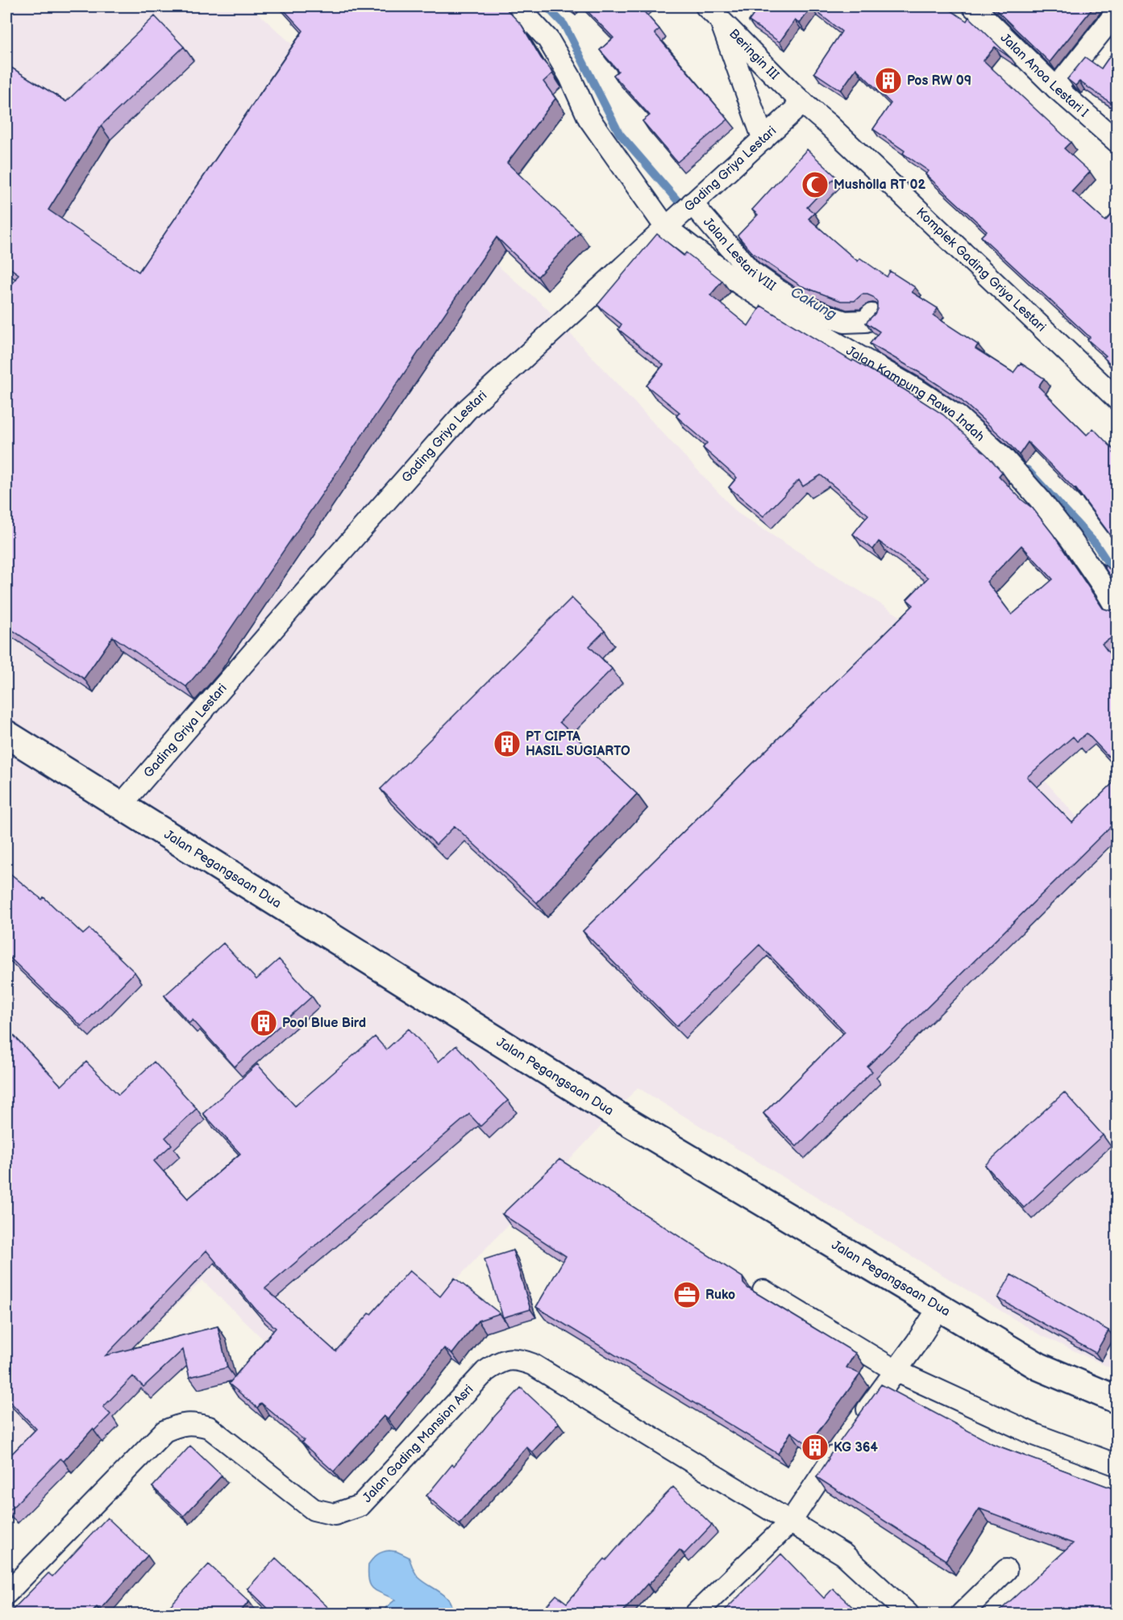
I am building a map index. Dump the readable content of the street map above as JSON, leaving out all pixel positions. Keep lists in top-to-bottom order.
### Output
{
  "streets": {
    "main road": ["Jalan Pegangsaan Dua"],
    "street": [
      "Beringin III",
      "Jalan Anoa Lestari I",
      "Gading Griya Lestari",
      "Jalan Lestari VIII",
      "Komplek Gading Griya Lestari",
      "Jalan Kampung Rawa Indah",
      "Jalan Gading Mansion Asri"
    ]
  },
  "crossings": [
    ["Beringin III", "Gading Griya Lestari"],
    ["Beringin III", "Komplek Gading Griya Lestari"],
    ["Gading Griya Lestari", "Jalan Lestari VIII"],
    ["Gading Griya Lestari", "Komplek Gading Griya Lestari"],
    ["Gading Griya Lestari", "Jalan Kampung Rawa Indah"],
    ["Gading Griya Lestari", "Jalan Pegangsaan Dua"]
  ],
  "water": ["Cakung"],
  "places": {
    "building": [
      "Pos RW 09",
      "PT CIPTA HASIL SUGIARTO",
      "Pool Blue Bird",
      "KG 364"
    ],
    "mosque": ["Musholla RT 02"],
    "office": ["Ruko"]
  }
}
